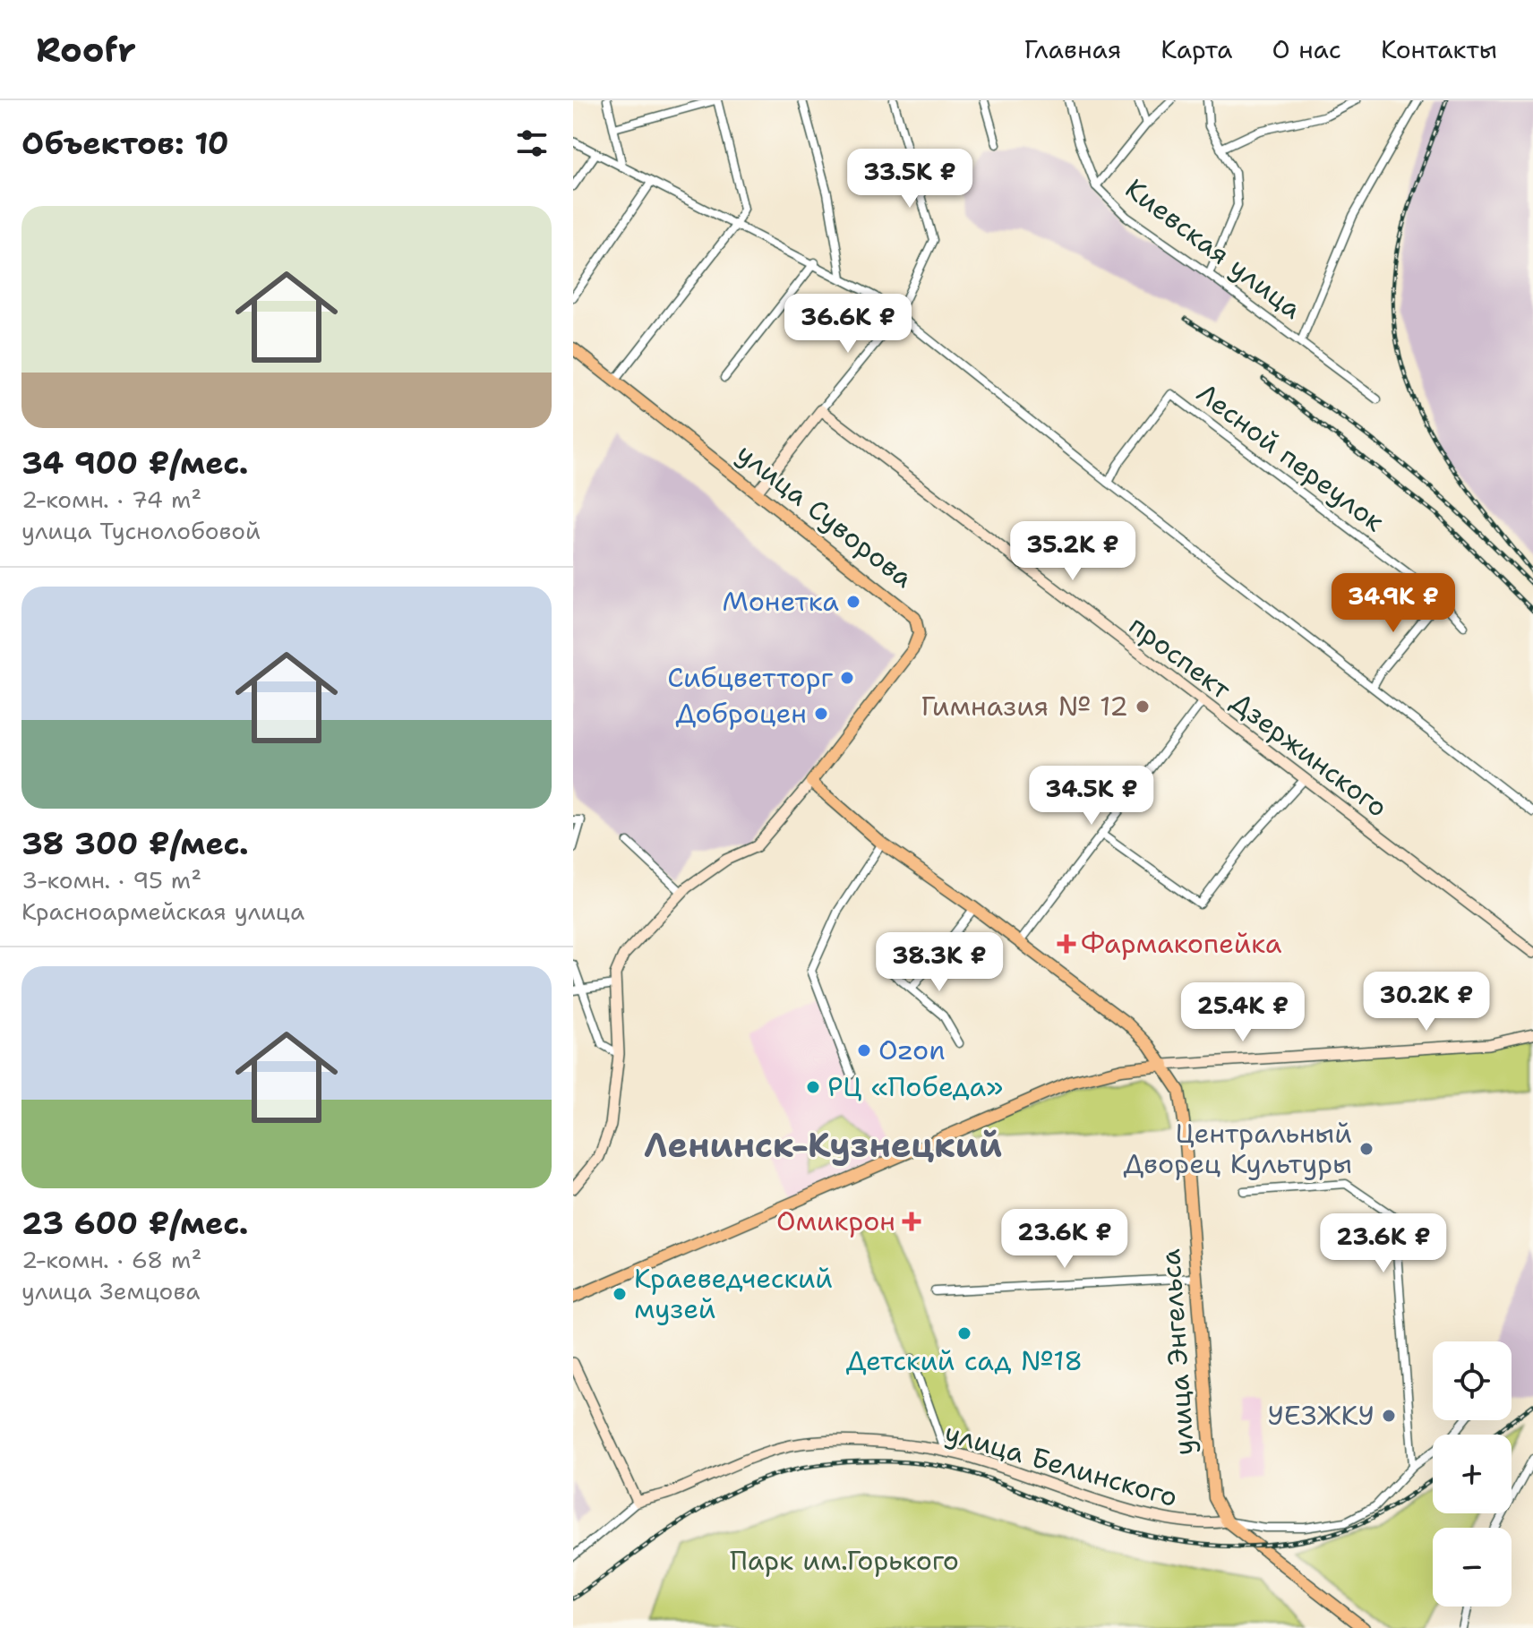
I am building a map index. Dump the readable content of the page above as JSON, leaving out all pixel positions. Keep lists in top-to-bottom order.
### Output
{
  "streets": {
    "main road": ["улица Суворова", "улица Энгельса"],
    "street": [
      "Киевская улица",
      "Лесной переулок",
      "проспект Дзержинского",
      "улица Белинского"
    ]
  },
  "crossings": [
    ["улица Энгельса", "улица Белинского"]
  ],
  "districts": ["Ленинск-Кузнецкий"],
  "parks": ["Парк им.Горького"],
  "places": {
    "other": [
      "Монетка",
      "Сибцветторг",
      "Гимназия № 12",
      "Доброцен",
      "Ozon",
      "РЦ «Победа»",
      "Центральный Дворец Культуры",
      "Краеведческий музей",
      "Детский сад №18",
      "УЕЗЖКУ"
    ],
    "health": ["Фармакопейка", "Омикрон"]
  },
  "page": {
    "header": "Roofr",
    "nav": [
      "Главная",
      "Карта",
      "О нас",
      "Контакты"
    ],
    "heading": "Объектов: 10",
    "price": [
      "33.5K ₽",
      "36.6K ₽",
      "35.2K ₽",
      "34.9K ₽",
      "34.5K ₽",
      "38.3K ₽",
      "30.2K ₽",
      "25.4K ₽",
      "23.6K ₽",
      "23.6K ₽"
    ],
    "list": [
      {
        "name": "34 900 ₽/мес.",
        "note": "2-комн. · 74 m² · улица Туснолобовой"
      },
      {
        "name": "38 300 ₽/мес.",
        "note": "3-комн. · 95 m² · Красноармейская улица"
      },
      {
        "name": "23 600 ₽/мес.",
        "note": "2-комн. · 68 m² · улица Земцова"
      }
    ],
    "map_buttons": ["+", "−"]
  }
}
